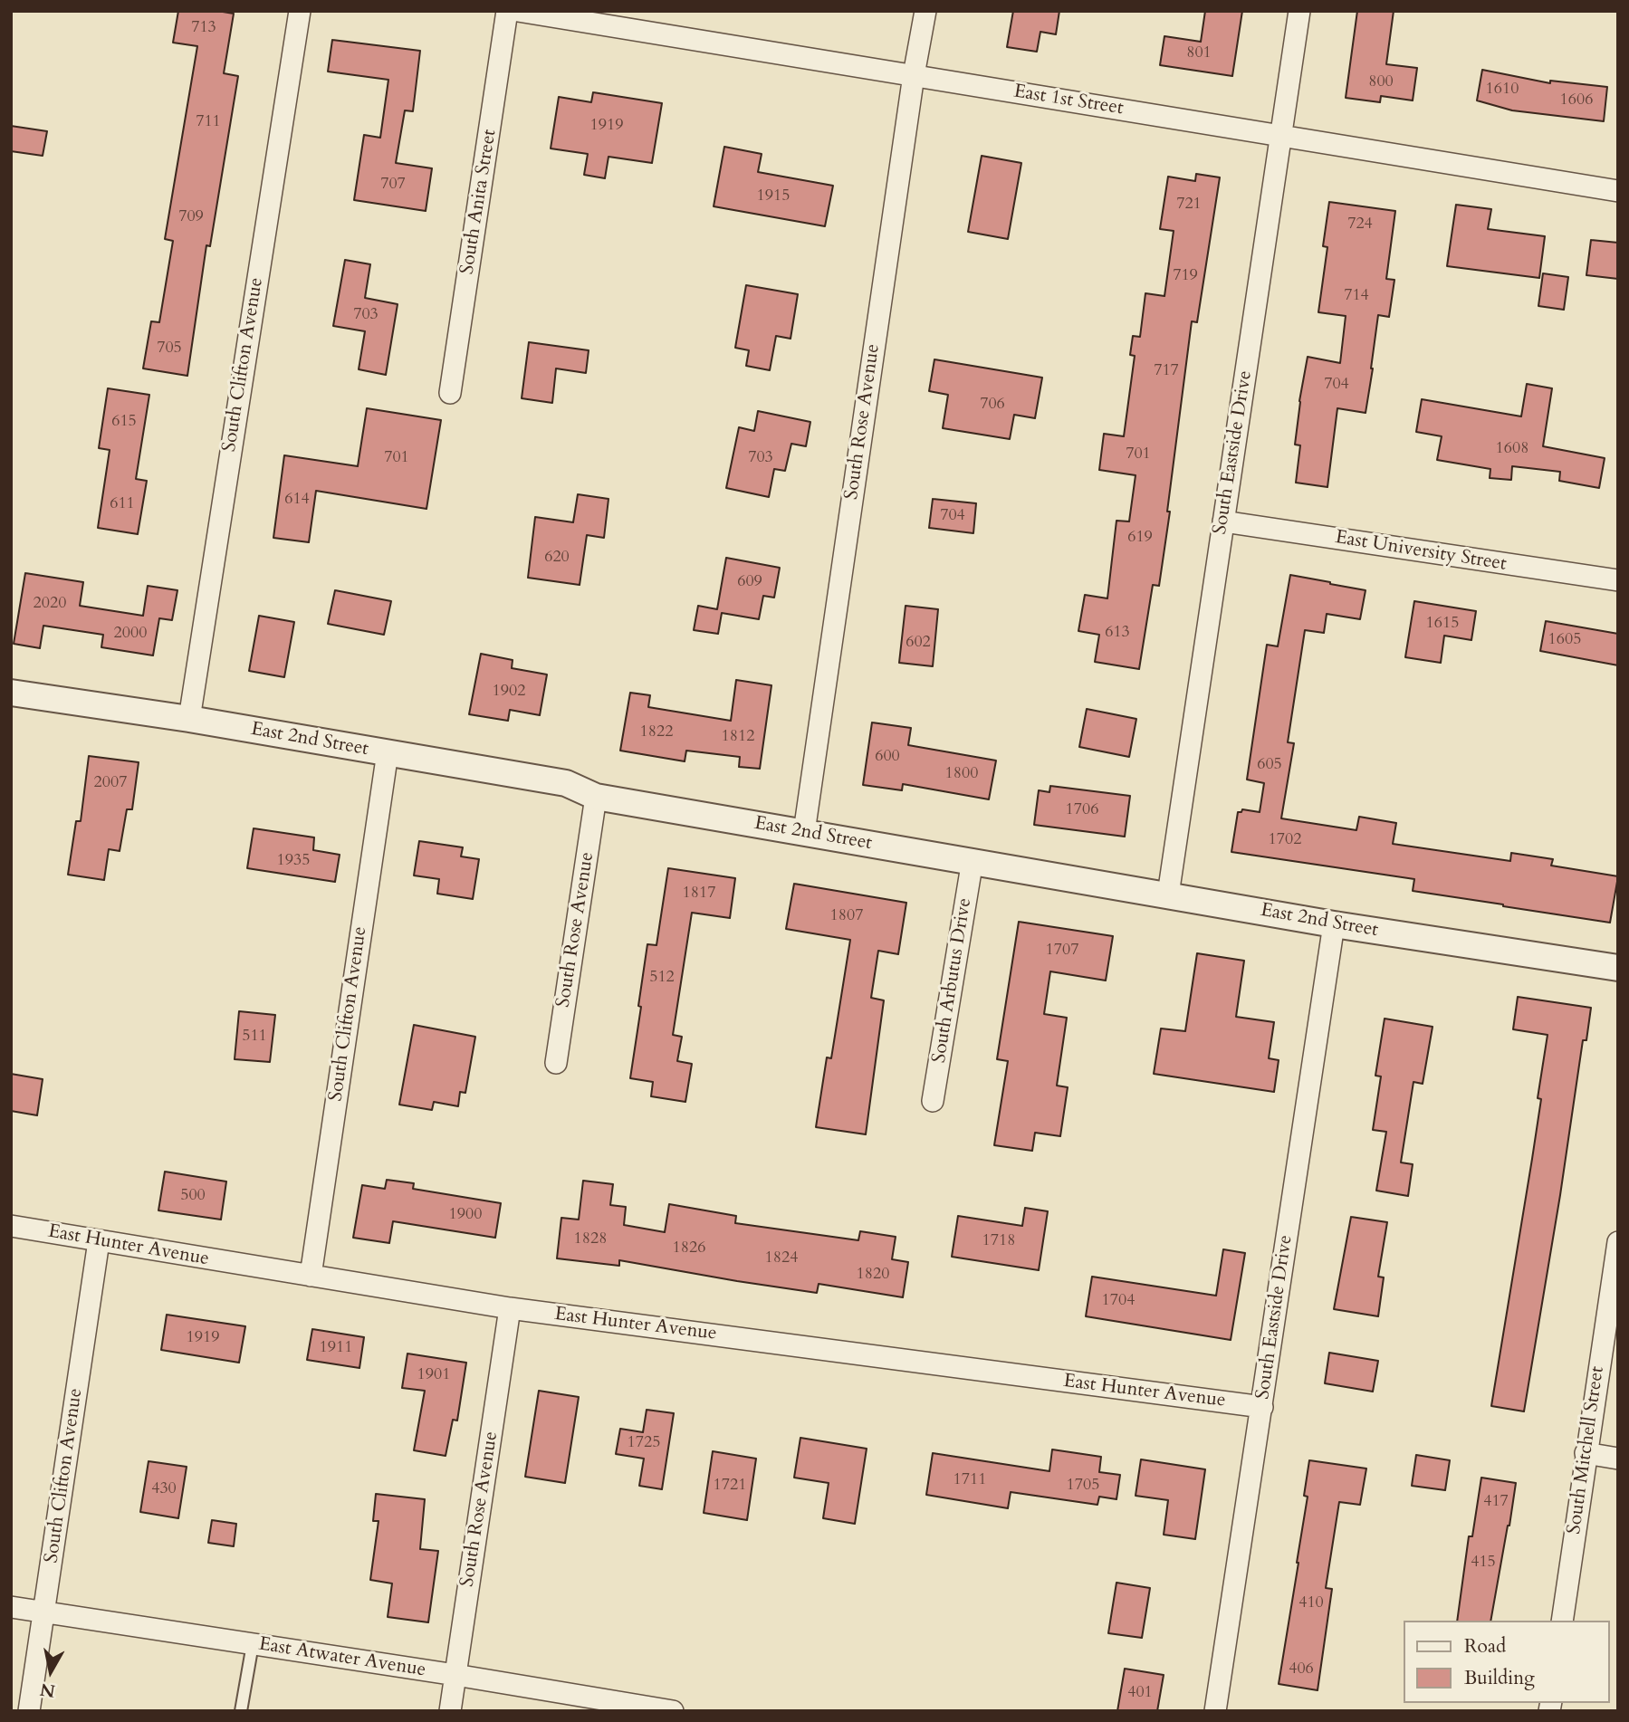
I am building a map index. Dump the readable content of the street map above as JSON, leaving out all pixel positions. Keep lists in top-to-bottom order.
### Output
{
  "streets": {
    "street": [
      "East 1st Street",
      "South Anita Street",
      "South Clifton Avenue",
      "South Rose Avenue",
      "South Eastside Drive",
      "East University Street",
      "East 2nd Street",
      "South Arbutus Drive",
      "East Hunter Avenue",
      "South Mitchell Street",
      "East Atwater Avenue"
    ]
  },
  "crossings": [
    ["East 1st Street", "South Rose Avenue"],
    ["East 1st Street", "South Eastside Drive"],
    ["South Clifton Avenue", "East 2nd Street"],
    ["South Clifton Avenue", "East Hunter Avenue"],
    ["South Clifton Avenue", "East Atwater Avenue"],
    ["South Rose Avenue", "East 2nd Street"],
    ["South Rose Avenue", "East Hunter Avenue"],
    ["South Rose Avenue", "East Atwater Avenue"],
    ["South Eastside Drive", "East University Street"],
    ["South Eastside Drive", "East 2nd Street"],
    ["South Eastside Drive", "East Hunter Avenue"],
    ["East 2nd Street", "South Arbutus Drive"]
  ],
  "house_numbers": [
    "713",
    "801",
    "800",
    "1610",
    "1606",
    "711",
    "1919",
    "707",
    "1915",
    "721",
    "709",
    "724",
    "719",
    "714",
    "703",
    "705",
    "717",
    "704",
    "706",
    "615",
    "1608",
    "701",
    "701",
    "703",
    "614",
    "611",
    "704",
    "619",
    "620",
    "609",
    "2020",
    "1615",
    "613",
    "2000",
    "1605",
    "602",
    "1902",
    "1822",
    "1812",
    "600",
    "605",
    "1800",
    "2007",
    "1706",
    "1702",
    "1935",
    "1817",
    "1807",
    "1707",
    "512",
    "511",
    "500",
    "1900",
    "1828",
    "1718",
    "1826",
    "1824",
    "1820",
    "1704",
    "1919",
    "1911",
    "1901",
    "1725",
    "1711",
    "1721",
    "1705",
    "430",
    "417",
    "415",
    "410",
    "406",
    "401"
  ],
  "legend": ["Road", "Building"],
  "north": "bottom"
}
